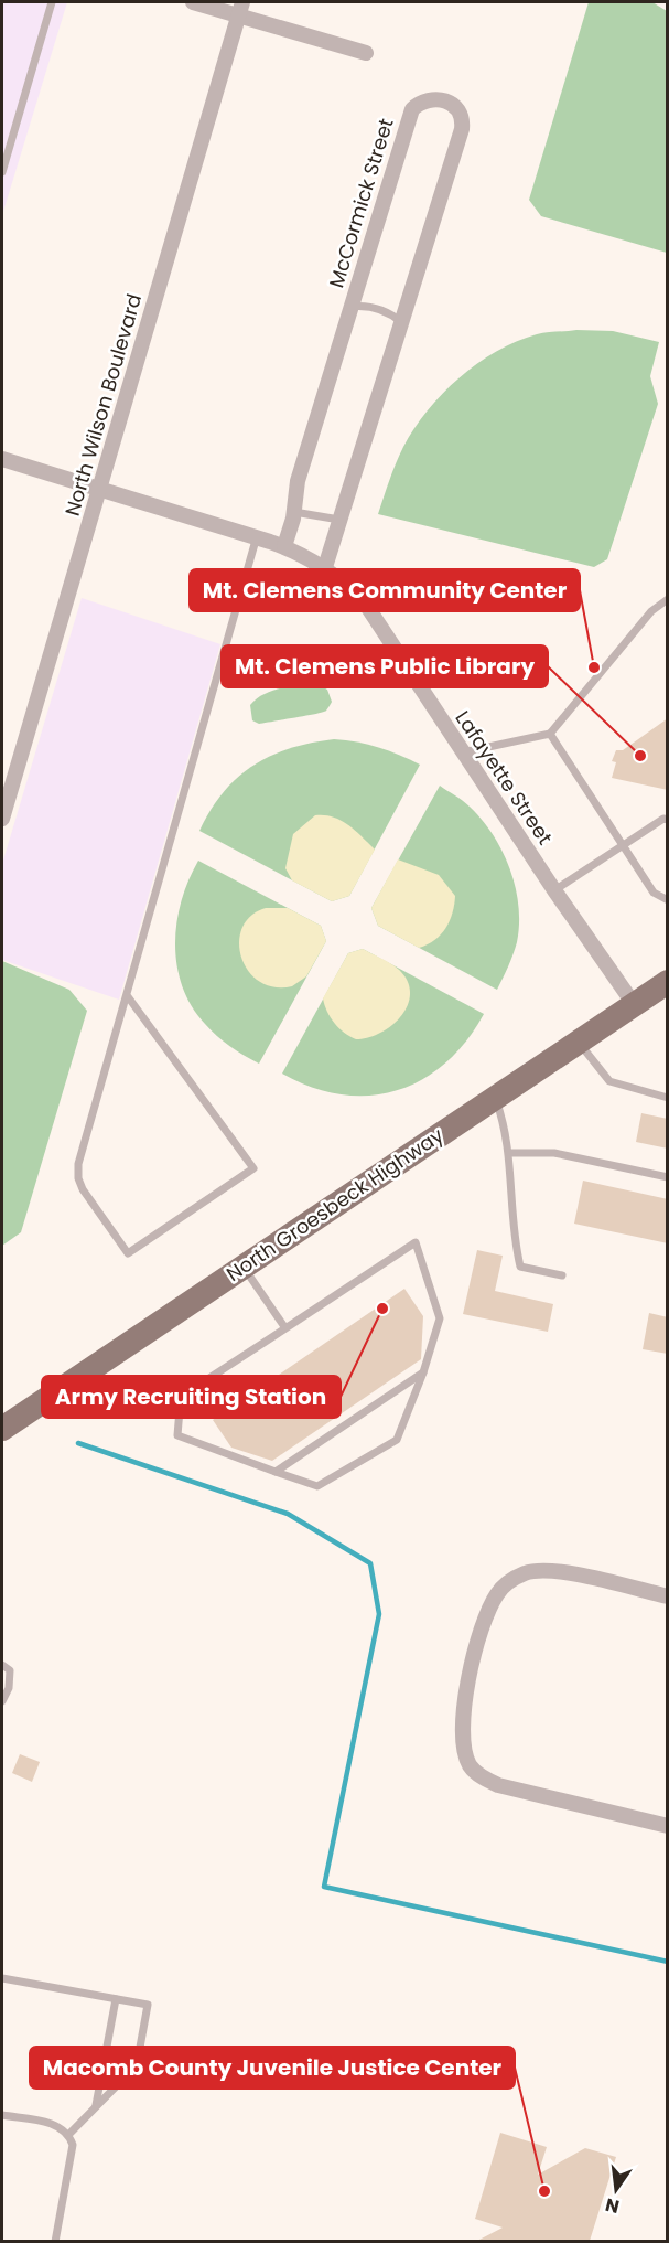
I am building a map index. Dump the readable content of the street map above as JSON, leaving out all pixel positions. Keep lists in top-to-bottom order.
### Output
{
  "streets": {
    "main road": ["North Groesbeck Highway"],
    "street": ["McCormick Street", "North Wilson Boulevard", "Lafayette Street"]
  },
  "crossings": [
    ["McCormick Street", "Lafayette Street"],
    ["North Wilson Boulevard", "Lafayette Street"],
    ["Lafayette Street", "North Groesbeck Highway"]
  ],
  "places": [
    "Mt. Clemens Community Center",
    "Mt. Clemens Public Library",
    "Army Recruiting Station",
    "Macomb County Juvenile Justice Center"
  ],
  "north": "bottom"
}
